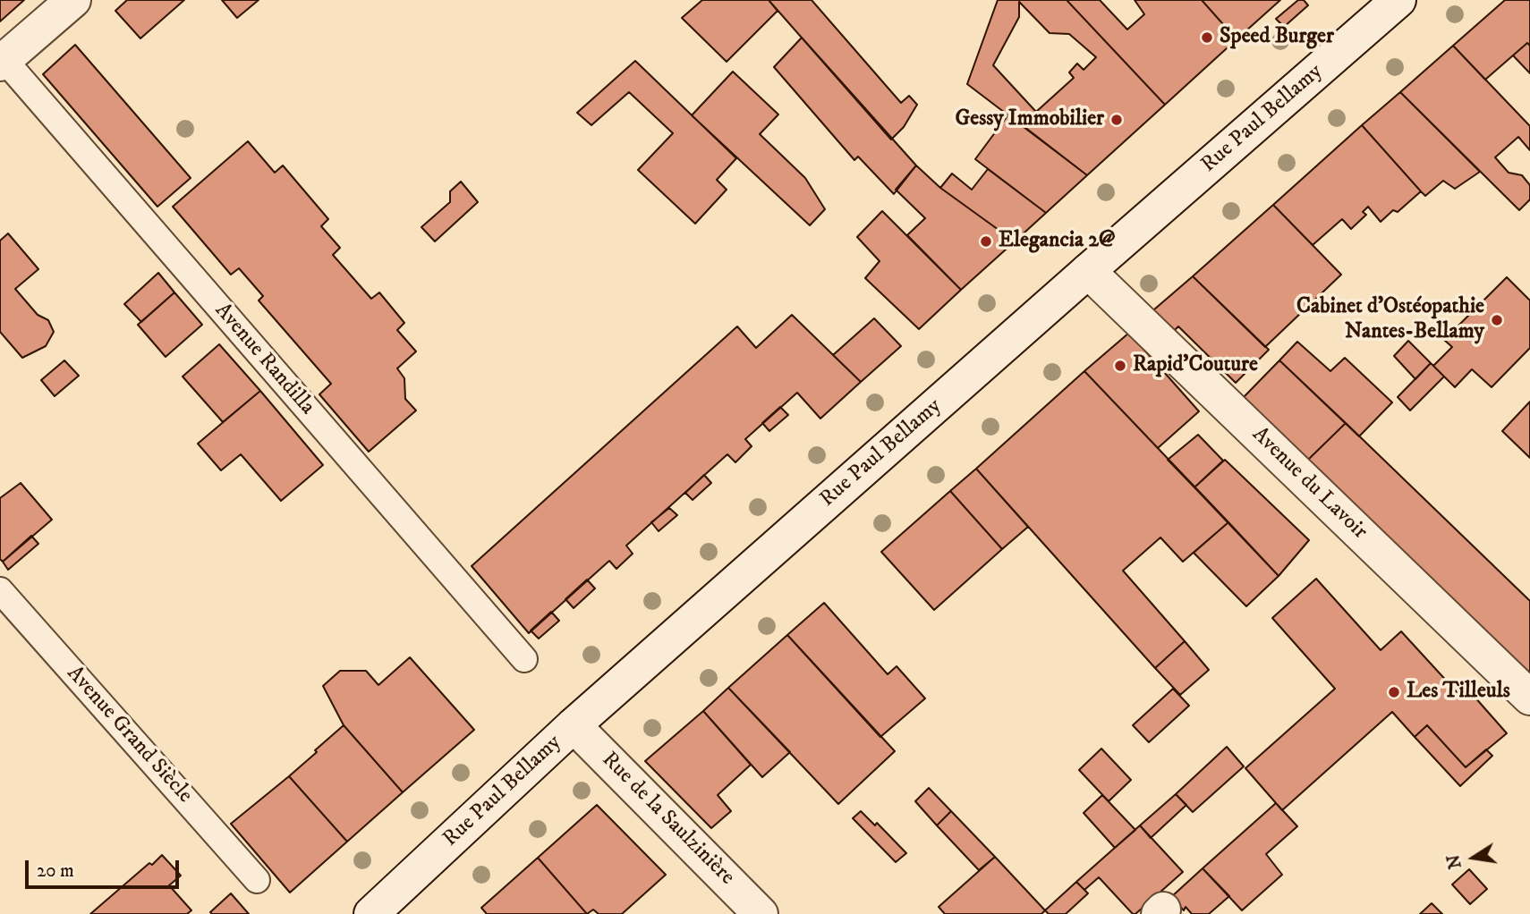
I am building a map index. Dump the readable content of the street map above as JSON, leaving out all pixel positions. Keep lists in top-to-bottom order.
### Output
{
  "streets": {
    "main road": ["Rue Paul Bellamy", "Avenue du Lavoir", "Rue de la Saulzinière"],
    "lane": ["Avenue Randilla", "Avenue Grand Siècle"]
  },
  "crossings": [
    ["Rue Paul Bellamy", "Avenue du Lavoir"],
    ["Rue Paul Bellamy", "Rue de la Saulzinière"]
  ],
  "places": [
    "Speed Burger",
    "Gessy Immobilier",
    "Elegancia 2@",
    "Cabinet d'Ostéopathie Nantes-Bellamy",
    "Rapid'Couture",
    "Les Tilleuls"
  ],
  "scale_bar": "20 m",
  "north": "left"
}
